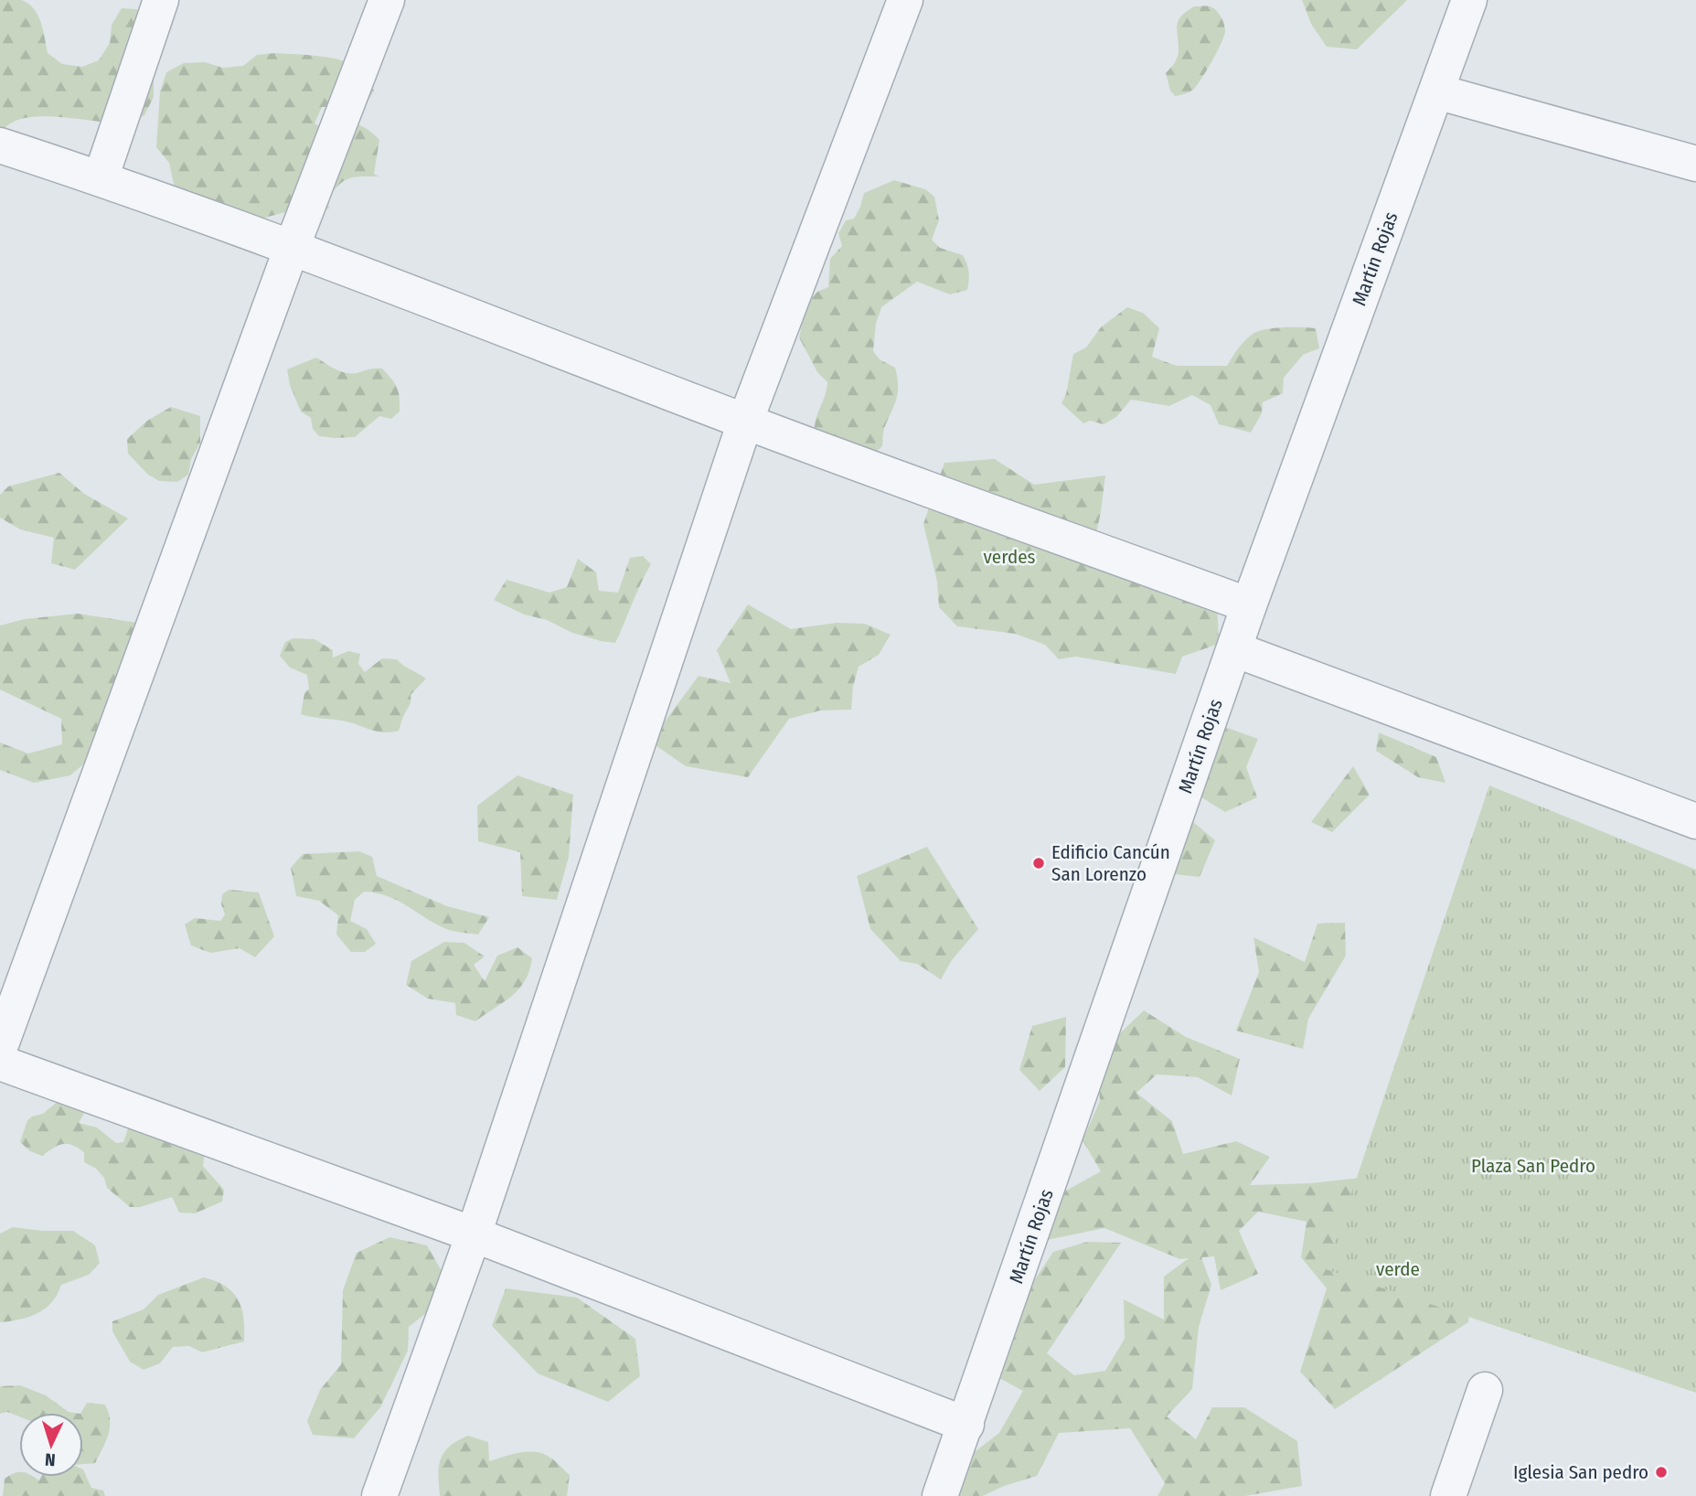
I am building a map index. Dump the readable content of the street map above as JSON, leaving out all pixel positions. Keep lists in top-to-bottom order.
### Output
{
  "streets": {
    "street": ["Martín Rojas"]
  },
  "parks": ["verdes", "Plaza San Pedro", "verde"],
  "places": ["Edificio Cancún San Lorenzo", "Iglesia San pedro"],
  "north": "bottom"
}
